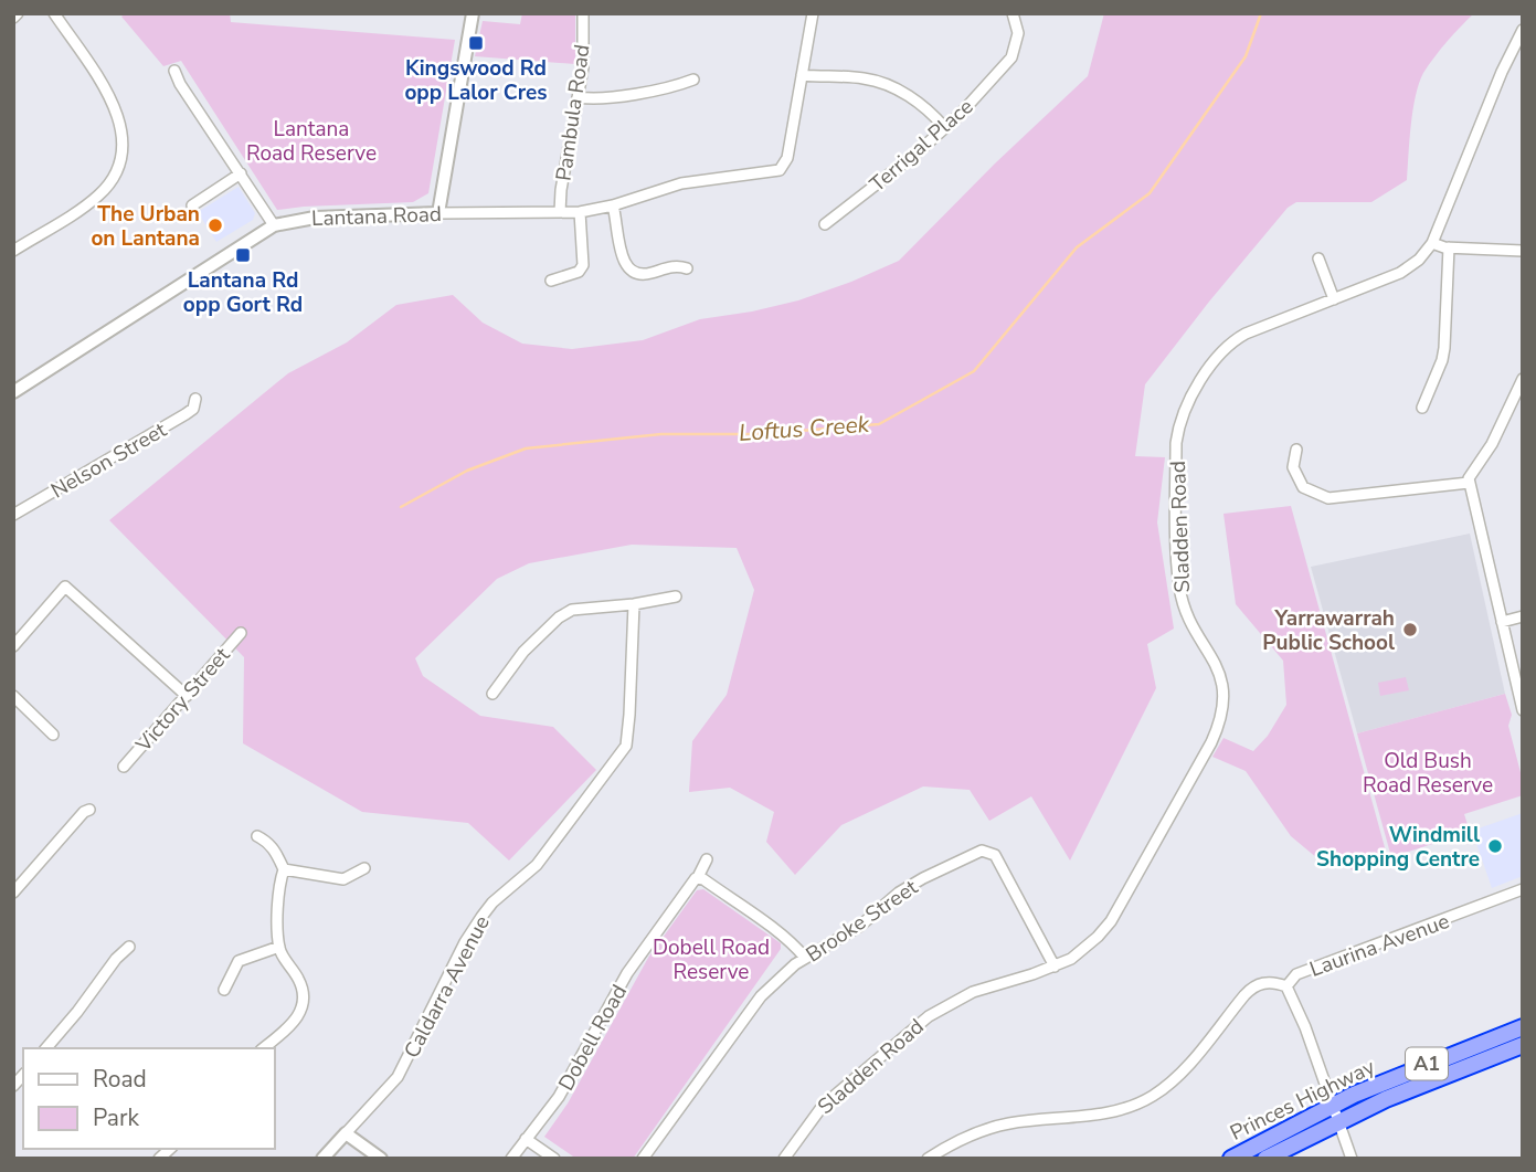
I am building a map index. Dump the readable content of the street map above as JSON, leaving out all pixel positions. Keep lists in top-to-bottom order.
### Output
{
  "streets": {
    "highway": ["A1", "Princes Highway"],
    "street": [
      "Pambula Road",
      "Terrigal Place",
      "Lantana Road",
      "Nelson Street",
      "Sladden Road",
      "Victory Street",
      "Brooke Street",
      "Laurina Avenue",
      "Caldarra Avenue",
      "Dobell Road"
    ]
  },
  "crossings": [
    ["Pambula Road", "Lantana Road"],
    ["Sladden Road", "Brooke Street"]
  ],
  "water": ["Loftus Creek"],
  "parks": ["Lantana Road Reserve", "Old Bush Road Reserve", "Dobell Road Reserve"],
  "places": {
    "transit": ["Kingswood Rd opp Lalor Cres", "Lantana Rd opp Gort Rd"],
    "other": ["The Urban on Lantana", "Yarrawarrah Public School", "Windmill Shopping Centre"]
  },
  "legend": ["Road", "Park"]
}
